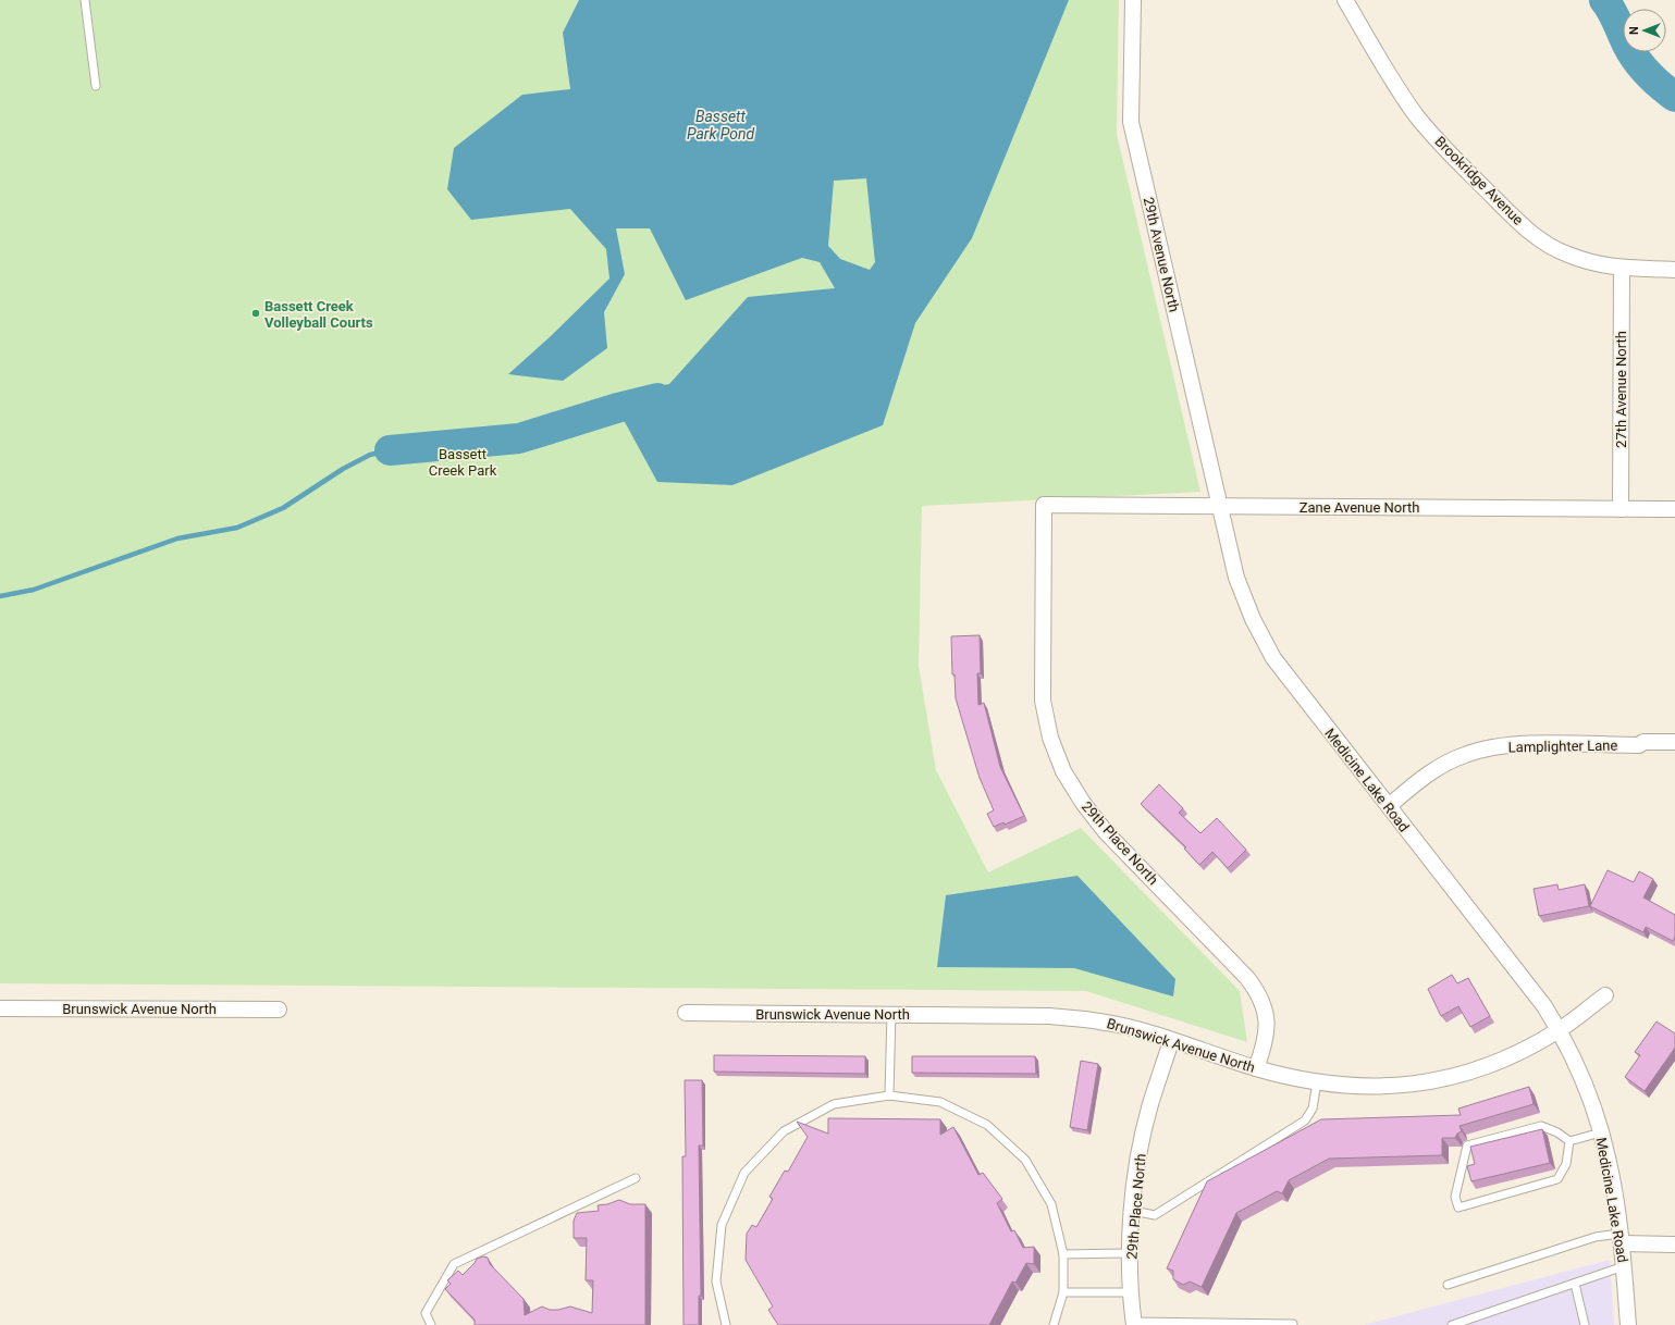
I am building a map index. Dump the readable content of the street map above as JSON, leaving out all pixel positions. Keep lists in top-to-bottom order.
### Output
{
  "streets": {
    "street": [
      "Brookridge Avenue",
      "29th Avenue North",
      "27th Avenue North",
      "Zane Avenue North",
      "Lamplighter Lane",
      "Medicine Lake Road",
      "29th Place North",
      "Brunswick Avenue North"
    ]
  },
  "crossings": [
    ["Brookridge Avenue", "27th Avenue North"],
    ["29th Avenue North", "Zane Avenue North"],
    ["29th Avenue North", "Medicine Lake Road"],
    ["27th Avenue North", "Zane Avenue North"],
    ["Zane Avenue North", "Medicine Lake Road"],
    ["Zane Avenue North", "29th Place North"],
    ["Lamplighter Lane", "Medicine Lake Road"],
    ["Medicine Lake Road", "Brunswick Avenue North"],
    ["29th Place North", "Brunswick Avenue North"]
  ],
  "water": ["Bassett Park Pond"],
  "parks": ["Bassett Creek Park"],
  "places": ["Bassett Creek Volleyball Courts"],
  "north": "left"
}
